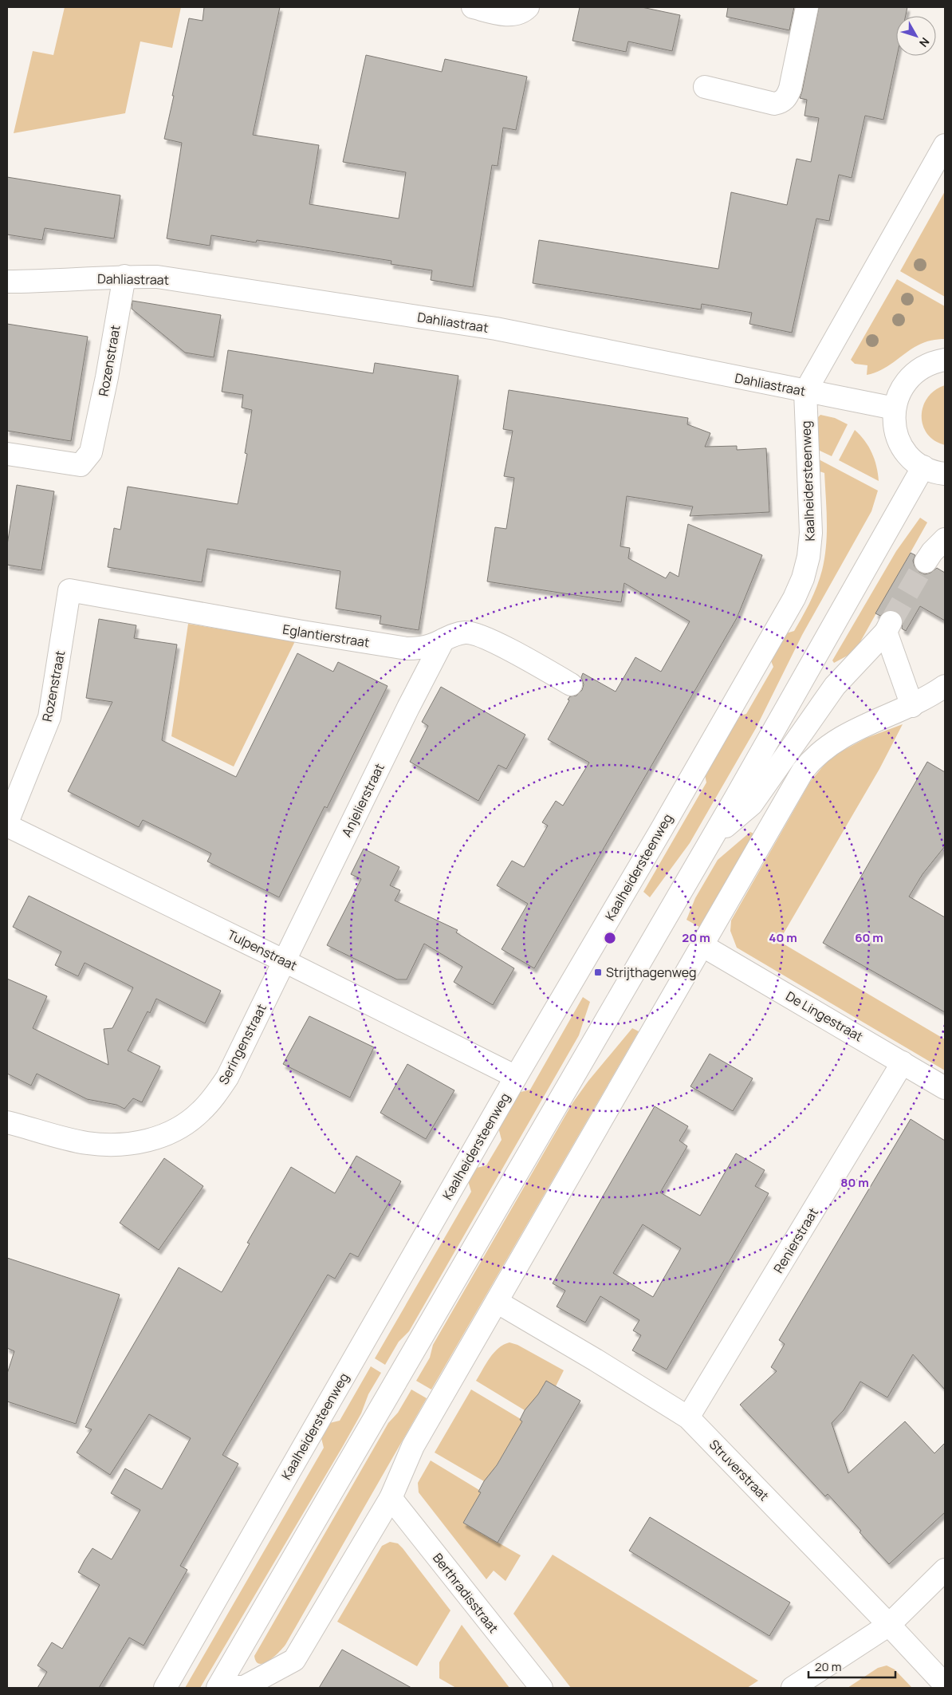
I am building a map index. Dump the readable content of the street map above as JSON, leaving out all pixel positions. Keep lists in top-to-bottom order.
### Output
{
  "streets": {
    "street": [
      "Dahliastraat",
      "Rozenstraat",
      "Kaalheidersteenweg",
      "Eglantierstraat",
      "Anjelierstraat",
      "Tulpenstraat",
      "De Lingestraat",
      "Seringenstraat",
      "Renierstraat",
      "Struverstraat",
      "Berthradisstraat"
    ]
  },
  "crossings": [
    ["Dahliastraat", "Rozenstraat"],
    ["Dahliastraat", "Kaalheidersteenweg"],
    ["Rozenstraat", "Eglantierstraat"],
    ["Kaalheidersteenweg", "Tulpenstraat"],
    ["Eglantierstraat", "Anjelierstraat"],
    ["Anjelierstraat", "Tulpenstraat"],
    ["Anjelierstraat", "Seringenstraat"],
    ["Tulpenstraat", "Seringenstraat"],
    ["De Lingestraat", "Renierstraat"],
    ["Renierstraat", "Struverstraat"]
  ],
  "places": {
    "transit": ["Strijthagenweg"]
  },
  "scale_bar": "20 m",
  "north": "bottom right",
  "rings": [
    "20 m",
    "40 m",
    "60 m",
    "80 m"
  ]
}
